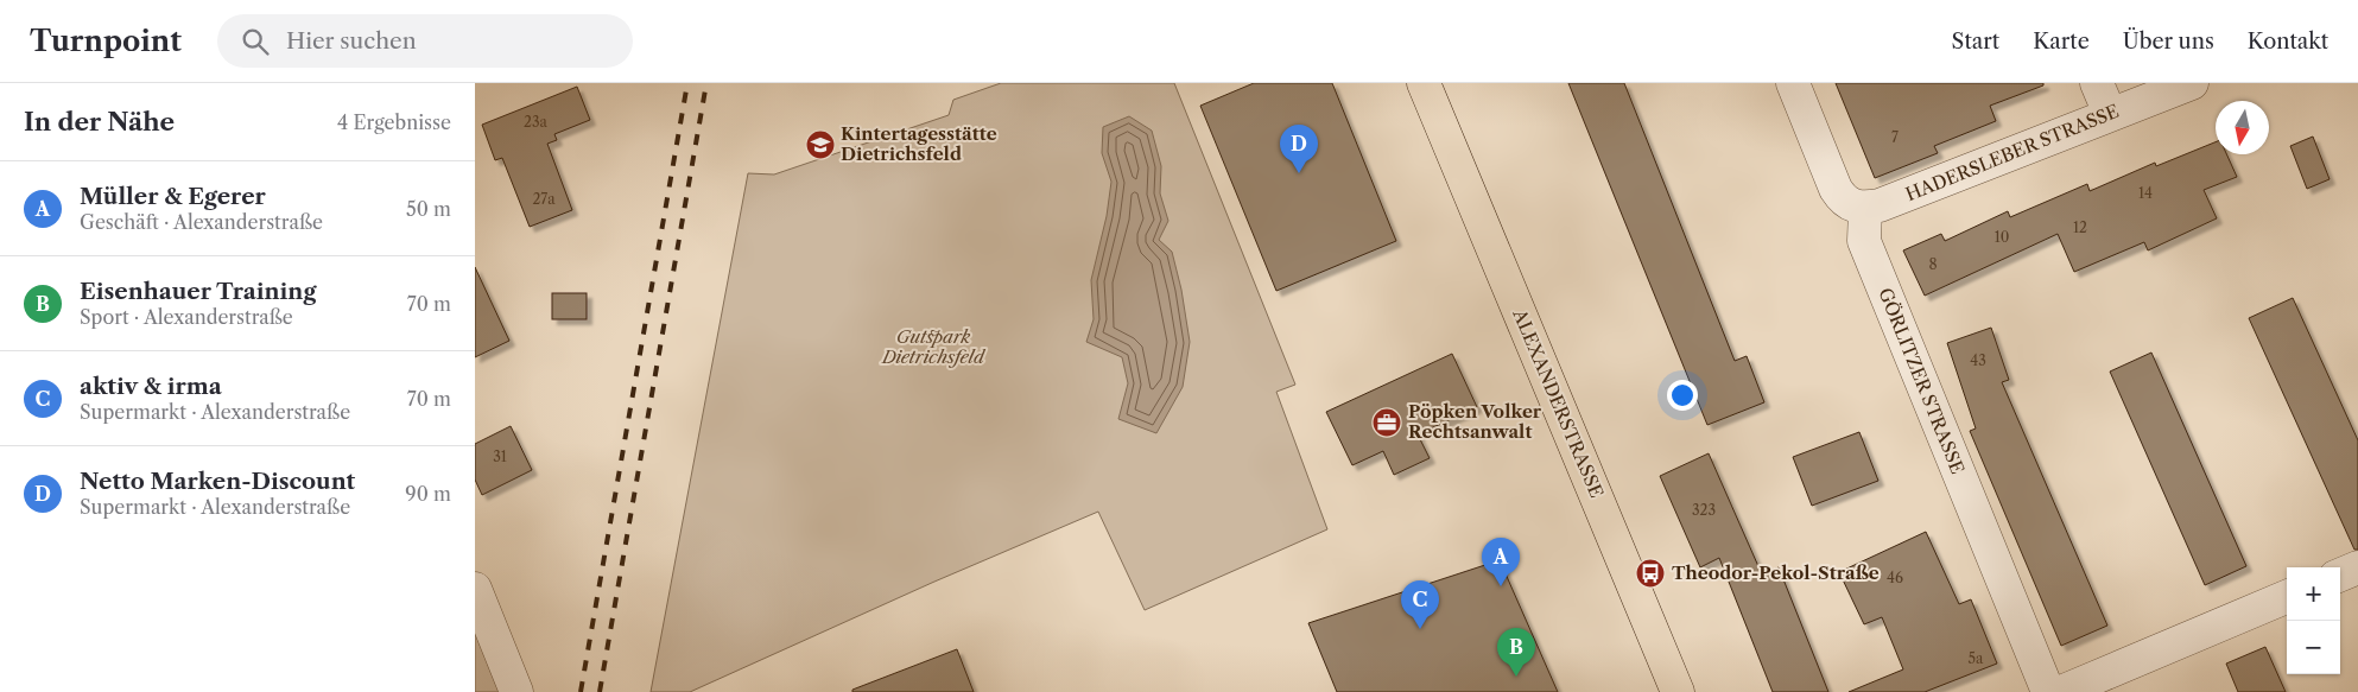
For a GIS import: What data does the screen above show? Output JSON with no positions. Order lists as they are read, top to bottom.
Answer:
{
  "streets": {
    "main road": ["ALEXANDERSTRASSE"],
    "street": ["HADERSLEBER STRASSE", "GÖRLITZER STRASSE"]
  },
  "crossings": [
    ["HADERSLEBER STRASSE", "GÖRLITZER STRASSE"]
  ],
  "parks": ["Gutspark Dietrichsfeld"],
  "places": {
    "school or university": ["Kintertagesstätte Dietrichsfeld"],
    "office": ["Pöpken Volker Rechtsanwalt"],
    "bus stop": ["Theodor-Pekol-Straße"]
  },
  "house_numbers": [
    "23a",
    "7",
    "14",
    "27a",
    "12",
    "10",
    "8",
    "43",
    "31",
    "323",
    "46",
    "5a"
  ],
  "north": "bottom",
  "page": {
    "header": "Turnpoint",
    "search": "Hier suchen",
    "nav": [
      "Start",
      "Karte",
      "Über uns",
      "Kontakt"
    ],
    "heading": ["In der Nähe", "4 Ergebnisse"],
    "pins": [
      "D",
      "A",
      "C",
      "B"
    ],
    "list": [
      {
        "mark": "A",
        "name": "Müller & Egerer",
        "note": "Geschäft · Alexanderstraße",
        "value": "50 m"
      },
      {
        "mark": "B",
        "name": "Eisenhauer Training",
        "note": "Sport · Alexanderstraße",
        "value": "70 m"
      },
      {
        "mark": "C",
        "name": "aktiv & irma",
        "note": "Supermarkt · Alexanderstraße",
        "value": "70 m"
      },
      {
        "mark": "D",
        "name": "Netto Marken-Discount",
        "note": "Supermarkt · Alexanderstraße",
        "value": "90 m"
      }
    ],
    "map_buttons": ["+", "−"]
  }
}
